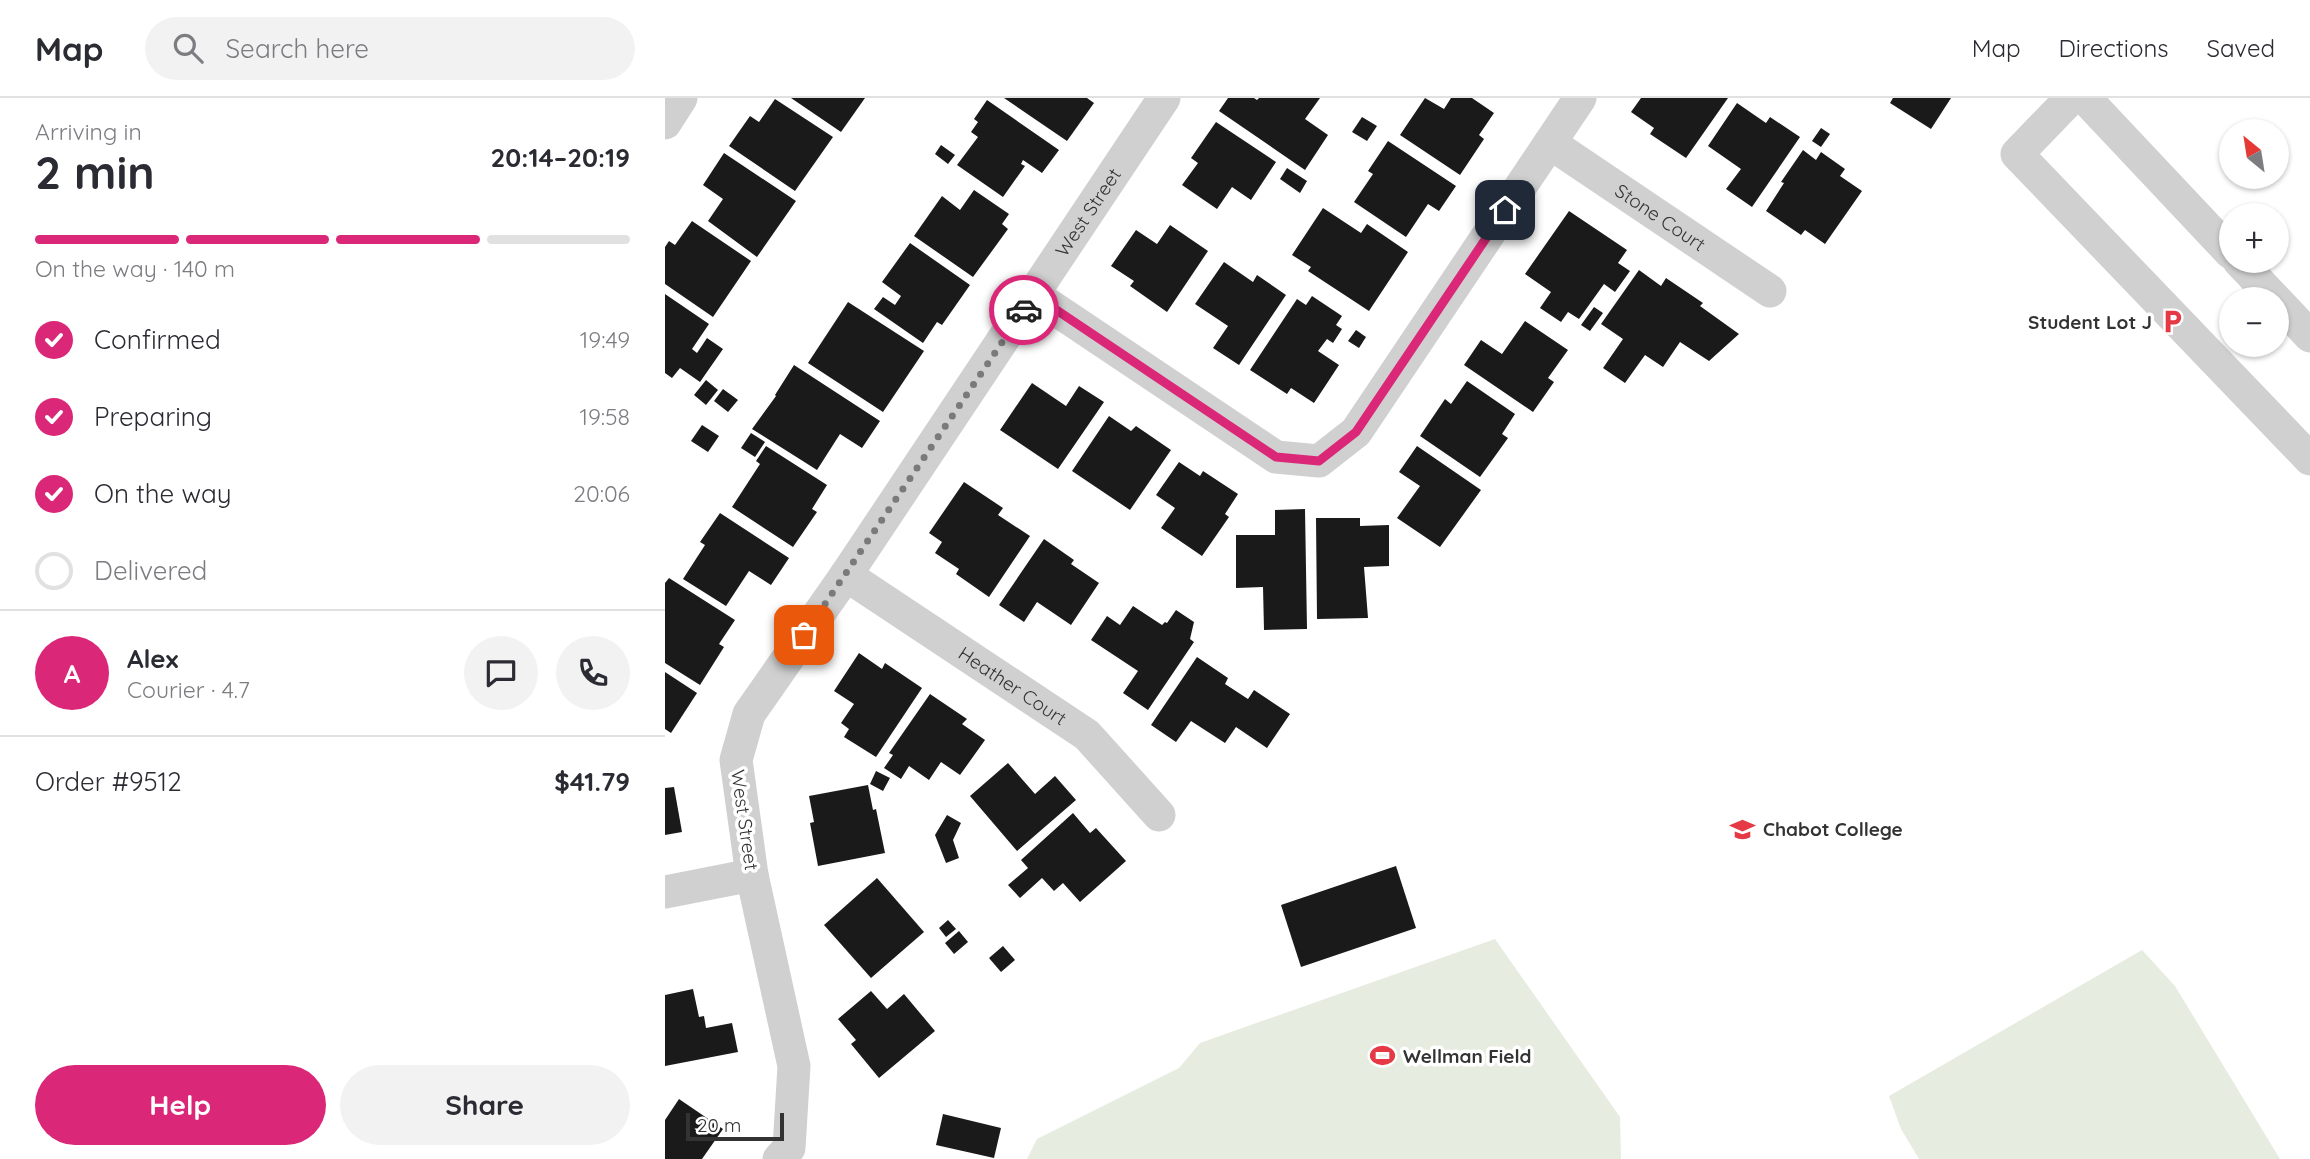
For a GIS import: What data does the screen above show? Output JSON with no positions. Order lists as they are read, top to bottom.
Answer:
{
  "streets": {
    "street": ["West Street", "Stone Court", "Heather Court"]
  },
  "crossings": [
    ["West Street", "Heather Court"]
  ],
  "places": {
    "parking": ["Student Lot J"],
    "school or university": ["Chabot College"],
    "sports": ["Wellman Field"]
  },
  "scale_bar": "20 m",
  "north": "top left",
  "page": {
    "header": "Map",
    "search": "Search here",
    "nav": ["Map", "Directions", "Saved"],
    "heading": ["2 min", "Arriving in", "20:14–20:19"],
    "panel": [
      "Alex",
      "Courier · 4.7",
      "Order #9512",
      "$41.79"
    ],
    "map_buttons": ["+", "−"],
    "bar": "On the way · 140 m",
    "list": [
      ["Confirmed", "19:49"],
      ["Preparing", "19:58"],
      ["On the way", "20:06"],
      "Delivered"
    ],
    "round": "A",
    "buttons": ["Help", "Share"],
    "scale": "20 m"
  }
}
